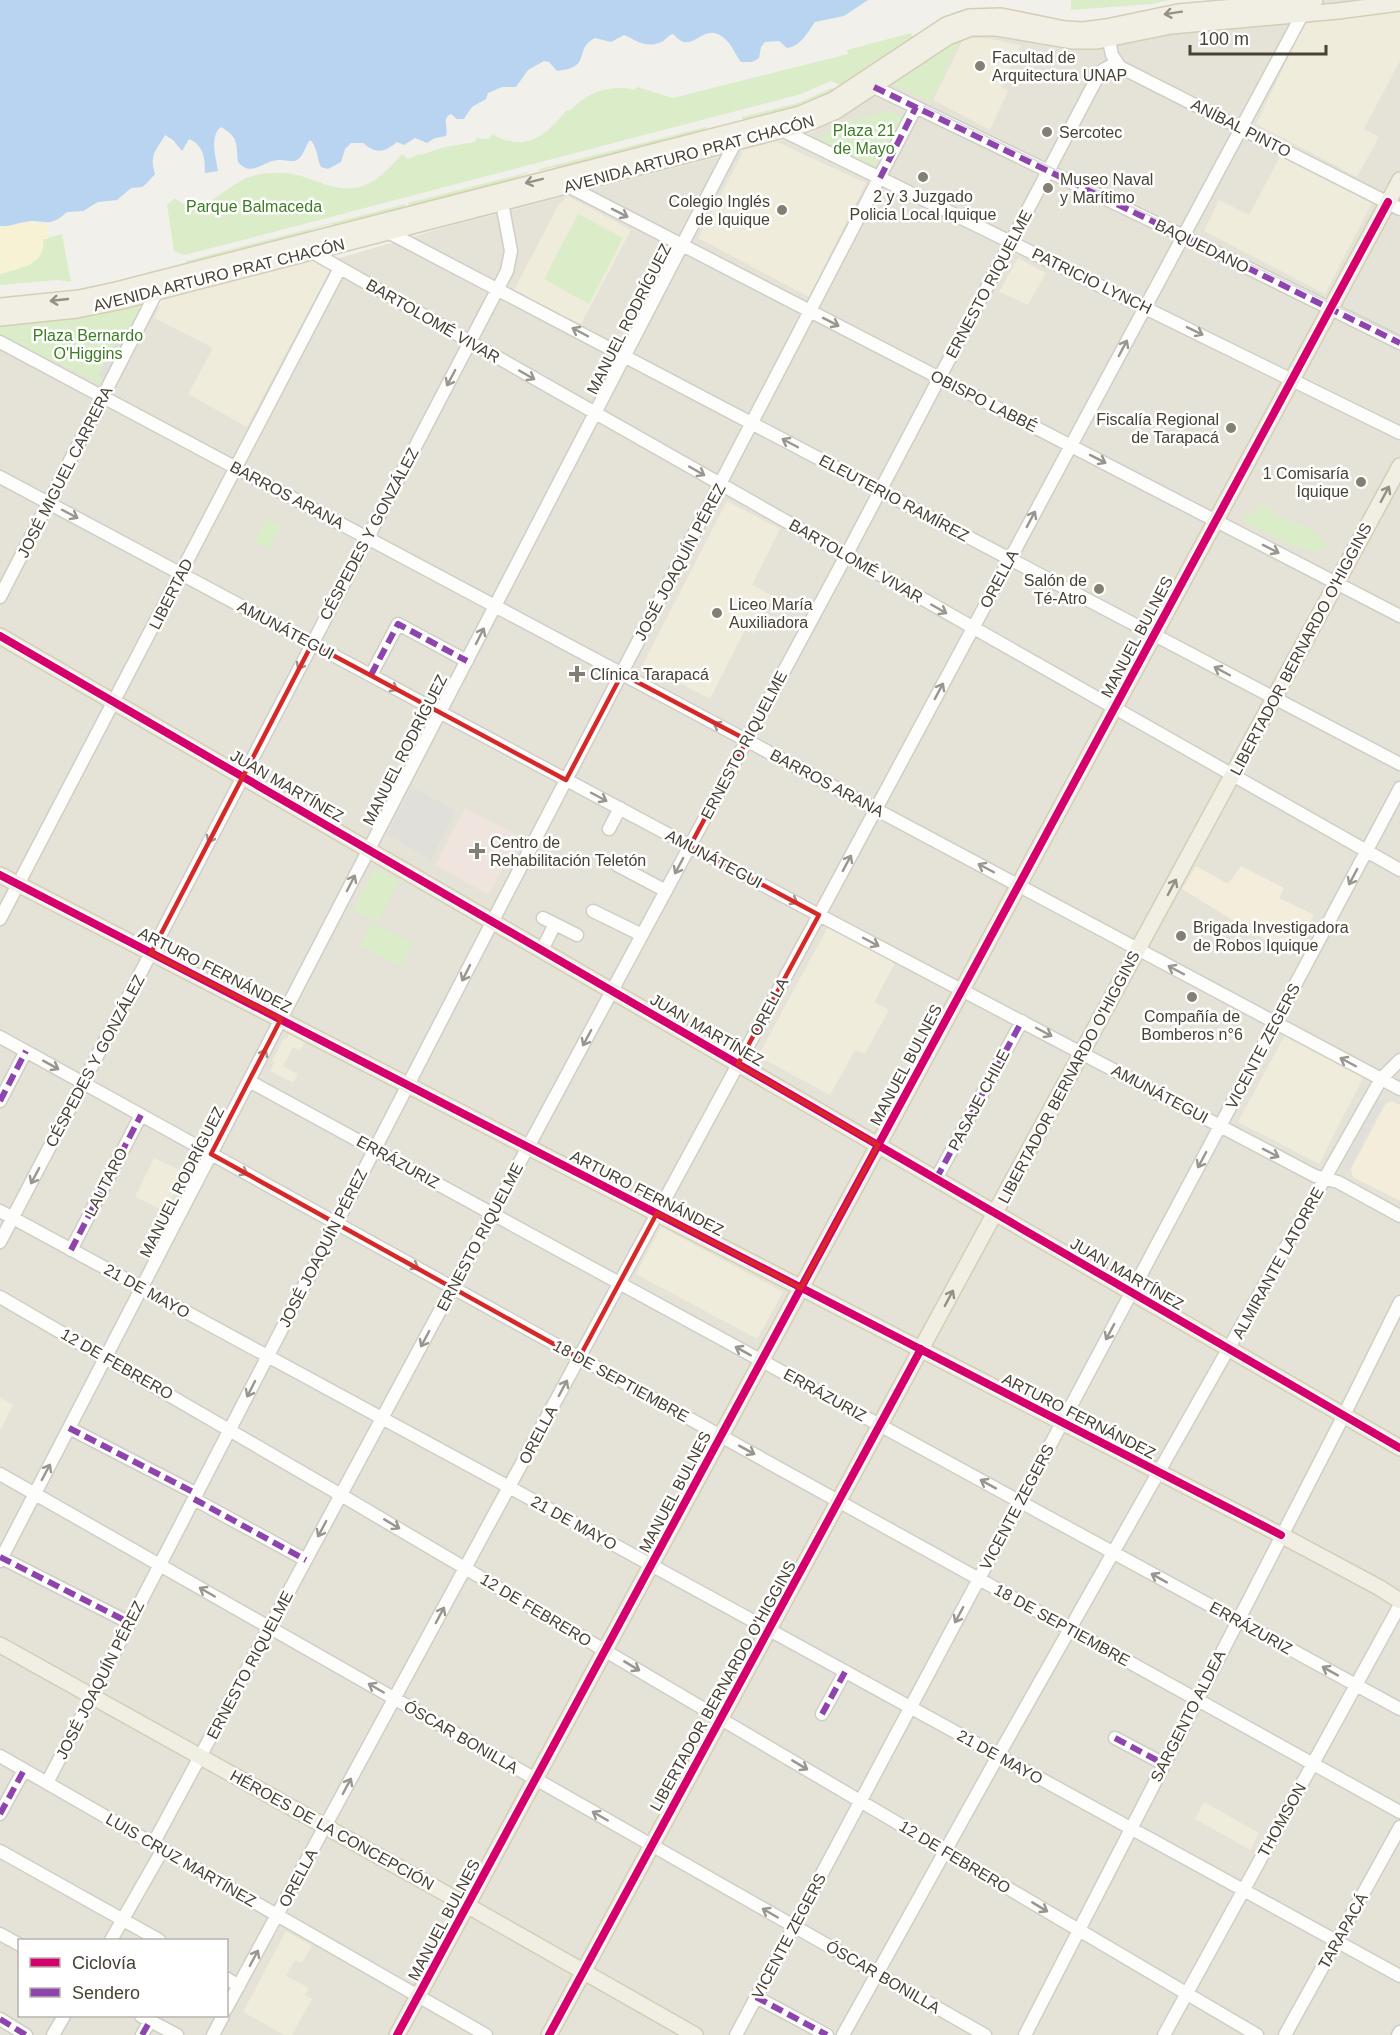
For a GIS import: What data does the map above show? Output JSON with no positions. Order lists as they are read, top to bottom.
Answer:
{
  "streets": {
    "main road": [
      "AVENIDA ARTURO PRAT CHACÓN",
      "MANUEL BULNES",
      "LIBERTADOR BERNARDO O'HIGGINS",
      "JUAN MARTÍNEZ",
      "ARTURO FERNÁNDEZ",
      "HÉROES DE LA CONCEPCIÓN"
    ],
    "street": [
      "ANÍBAL PINTO",
      "BAQUEDANO",
      "PATRICIO LYNCH",
      "ERNESTO RIQUELME",
      "MANUEL RODRÍGUEZ",
      "BARTOLOMÉ VIVAR",
      "OBISPO LABBÉ",
      "JOSÉ MIGUEL CARRERA",
      "BARROS ARANA",
      "ELEUTERIO RAMÍREZ",
      "CÉSPEDES Y GONZÁLEZ",
      "JOSÉ JOAQUÍN PÉREZ",
      "ORELLA",
      "LIBERTAD",
      "AMUNÁTEGUI",
      "VICENTE ZEGERS",
      "PASAJE CHILE",
      "ERRÁZURIZ",
      "LAUTARO",
      "ALMIRANTE LATORRE",
      "21 DE MAYO",
      "12 DE FEBRERO",
      "18 DE SEPTIEMBRE",
      "SARGENTO ALDEA",
      "ÓSCAR BONILLA",
      "THOMSON",
      "LUIS CRUZ MARTÍNEZ",
      "TARAPACÁ"
    ]
  },
  "crossings": [
    ["ANÍBAL PINTO", "ERNESTO RIQUELME"],
    ["ANÍBAL PINTO", "ORELLA"],
    ["ANÍBAL PINTO", "MANUEL BULNES"],
    ["AVENIDA ARTURO PRAT CHACÓN", "BAQUEDANO"],
    ["AVENIDA ARTURO PRAT CHACÓN", "PATRICIO LYNCH"],
    ["AVENIDA ARTURO PRAT CHACÓN", "MANUEL RODRÍGUEZ"],
    ["AVENIDA ARTURO PRAT CHACÓN", "BARTOLOMÉ VIVAR"],
    ["AVENIDA ARTURO PRAT CHACÓN", "OBISPO LABBÉ"],
    ["AVENIDA ARTURO PRAT CHACÓN", "JOSÉ MIGUEL CARRERA"],
    ["AVENIDA ARTURO PRAT CHACÓN", "ELEUTERIO RAMÍREZ"],
    ["AVENIDA ARTURO PRAT CHACÓN", "CÉSPEDES Y GONZÁLEZ"],
    ["AVENIDA ARTURO PRAT CHACÓN", "ORELLA"],
    ["BAQUEDANO", "ERNESTO RIQUELME"],
    ["BAQUEDANO", "JOSÉ JOAQUÍN PÉREZ"],
    ["BAQUEDANO", "ORELLA"],
    ["BAQUEDANO", "MANUEL BULNES"],
    ["PATRICIO LYNCH", "ERNESTO RIQUELME"],
    ["PATRICIO LYNCH", "JOSÉ JOAQUÍN PÉREZ"],
    ["PATRICIO LYNCH", "ORELLA"],
    ["PATRICIO LYNCH", "MANUEL BULNES"],
    ["ERNESTO RIQUELME", "BARTOLOMÉ VIVAR"],
    ["ERNESTO RIQUELME", "OBISPO LABBÉ"],
    ["ERNESTO RIQUELME", "BARROS ARANA"],
    ["ERNESTO RIQUELME", "ELEUTERIO RAMÍREZ"],
    ["ERNESTO RIQUELME", "AMUNÁTEGUI"],
    ["ERNESTO RIQUELME", "JUAN MARTÍNEZ"],
    ["ERNESTO RIQUELME", "ARTURO FERNÁNDEZ"],
    ["ERNESTO RIQUELME", "ERRÁZURIZ"],
    ["ERNESTO RIQUELME", "21 DE MAYO"],
    ["ERNESTO RIQUELME", "12 DE FEBRERO"],
    ["ERNESTO RIQUELME", "18 DE SEPTIEMBRE"],
    ["ERNESTO RIQUELME", "ÓSCAR BONILLA"],
    ["ERNESTO RIQUELME", "HÉROES DE LA CONCEPCIÓN"],
    ["ERNESTO RIQUELME", "LUIS CRUZ MARTÍNEZ"],
    ["MANUEL RODRÍGUEZ", "BARTOLOMÉ VIVAR"],
    ["MANUEL RODRÍGUEZ", "OBISPO LABBÉ"],
    ["MANUEL RODRÍGUEZ", "BARROS ARANA"],
    ["MANUEL RODRÍGUEZ", "ELEUTERIO RAMÍREZ"],
    ["MANUEL RODRÍGUEZ", "AMUNÁTEGUI"],
    ["MANUEL RODRÍGUEZ", "JUAN MARTÍNEZ"],
    ["MANUEL RODRÍGUEZ", "ARTURO FERNÁNDEZ"],
    ["MANUEL RODRÍGUEZ", "ERRÁZURIZ"],
    ["MANUEL RODRÍGUEZ", "21 DE MAYO"],
    ["MANUEL RODRÍGUEZ", "12 DE FEBRERO"],
    ["MANUEL RODRÍGUEZ", "18 DE SEPTIEMBRE"],
    ["MANUEL RODRÍGUEZ", "ÓSCAR BONILLA"],
    ["BARTOLOMÉ VIVAR", "CÉSPEDES Y GONZÁLEZ"],
    ["BARTOLOMÉ VIVAR", "JOSÉ JOAQUÍN PÉREZ"],
    ["BARTOLOMÉ VIVAR", "ORELLA"],
    ["BARTOLOMÉ VIVAR", "LIBERTAD"],
    ["BARTOLOMÉ VIVAR", "MANUEL BULNES"],
    ["BARTOLOMÉ VIVAR", "LIBERTADOR BERNARDO O'HIGGINS"],
    ["BARTOLOMÉ VIVAR", "VICENTE ZEGERS"],
    ["OBISPO LABBÉ", "JOSÉ JOAQUÍN PÉREZ"],
    ["OBISPO LABBÉ", "ORELLA"],
    ["OBISPO LABBÉ", "MANUEL BULNES"],
    ["OBISPO LABBÉ", "LIBERTADOR BERNARDO O'HIGGINS"],
    ["JOSÉ MIGUEL CARRERA", "BARROS ARANA"],
    ["JOSÉ MIGUEL CARRERA", "AMUNÁTEGUI"],
    ["BARROS ARANA", "CÉSPEDES Y GONZÁLEZ"],
    ["BARROS ARANA", "JOSÉ JOAQUÍN PÉREZ"],
    ["BARROS ARANA", "ORELLA"],
    ["BARROS ARANA", "LIBERTAD"],
    ["BARROS ARANA", "MANUEL BULNES"],
    ["BARROS ARANA", "LIBERTADOR BERNARDO O'HIGGINS"],
    ["BARROS ARANA", "VICENTE ZEGERS"],
    ["BARROS ARANA", "ALMIRANTE LATORRE"],
    ["ELEUTERIO RAMÍREZ", "CÉSPEDES Y GONZÁLEZ"],
    ["ELEUTERIO RAMÍREZ", "JOSÉ JOAQUÍN PÉREZ"],
    ["ELEUTERIO RAMÍREZ", "ORELLA"],
    ["ELEUTERIO RAMÍREZ", "MANUEL BULNES"],
    ["ELEUTERIO RAMÍREZ", "LIBERTADOR BERNARDO O'HIGGINS"],
    ["CÉSPEDES Y GONZÁLEZ", "AMUNÁTEGUI"],
    ["CÉSPEDES Y GONZÁLEZ", "JUAN MARTÍNEZ"],
    ["CÉSPEDES Y GONZÁLEZ", "ARTURO FERNÁNDEZ"],
    ["CÉSPEDES Y GONZÁLEZ", "21 DE MAYO"],
    ["CÉSPEDES Y GONZÁLEZ", "18 DE SEPTIEMBRE"],
    ["JOSÉ JOAQUÍN PÉREZ", "AMUNÁTEGUI"],
    ["JOSÉ JOAQUÍN PÉREZ", "JUAN MARTÍNEZ"],
    ["JOSÉ JOAQUÍN PÉREZ", "ARTURO FERNÁNDEZ"],
    ["JOSÉ JOAQUÍN PÉREZ", "ERRÁZURIZ"],
    ["JOSÉ JOAQUÍN PÉREZ", "21 DE MAYO"],
    ["JOSÉ JOAQUÍN PÉREZ", "12 DE FEBRERO"],
    ["JOSÉ JOAQUÍN PÉREZ", "18 DE SEPTIEMBRE"],
    ["JOSÉ JOAQUÍN PÉREZ", "ÓSCAR BONILLA"],
    ["JOSÉ JOAQUÍN PÉREZ", "HÉROES DE LA CONCEPCIÓN"],
    ["JOSÉ JOAQUÍN PÉREZ", "LUIS CRUZ MARTÍNEZ"],
    ["ORELLA", "AMUNÁTEGUI"],
    ["ORELLA", "JUAN MARTÍNEZ"],
    ["ORELLA", "ARTURO FERNÁNDEZ"],
    ["ORELLA", "ERRÁZURIZ"],
    ["ORELLA", "21 DE MAYO"],
    ["ORELLA", "12 DE FEBRERO"],
    ["ORELLA", "18 DE SEPTIEMBRE"],
    ["ORELLA", "ÓSCAR BONILLA"],
    ["ORELLA", "HÉROES DE LA CONCEPCIÓN"],
    ["ORELLA", "LUIS CRUZ MARTÍNEZ"],
    ["LIBERTAD", "AMUNÁTEGUI"],
    ["LIBERTAD", "JUAN MARTÍNEZ"],
    ["LIBERTAD", "ARTURO FERNÁNDEZ"],
    ["AMUNÁTEGUI", "MANUEL BULNES"],
    ["AMUNÁTEGUI", "LIBERTADOR BERNARDO O'HIGGINS"],
    ["AMUNÁTEGUI", "VICENTE ZEGERS"],
    ["AMUNÁTEGUI", "PASAJE CHILE"],
    ["AMUNÁTEGUI", "ALMIRANTE LATORRE"],
    ["MANUEL BULNES", "JUAN MARTÍNEZ"],
    ["MANUEL BULNES", "ARTURO FERNÁNDEZ"],
    ["MANUEL BULNES", "ERRÁZURIZ"],
    ["MANUEL BULNES", "21 DE MAYO"],
    ["MANUEL BULNES", "12 DE FEBRERO"],
    ["MANUEL BULNES", "18 DE SEPTIEMBRE"],
    ["MANUEL BULNES", "ÓSCAR BONILLA"],
    ["MANUEL BULNES", "HÉROES DE LA CONCEPCIÓN"],
    ["MANUEL BULNES", "LUIS CRUZ MARTÍNEZ"],
    ["LIBERTADOR BERNARDO O'HIGGINS", "JUAN MARTÍNEZ"],
    ["LIBERTADOR BERNARDO O'HIGGINS", "ARTURO FERNÁNDEZ"],
    ["LIBERTADOR BERNARDO O'HIGGINS", "ERRÁZURIZ"],
    ["LIBERTADOR BERNARDO O'HIGGINS", "21 DE MAYO"],
    ["LIBERTADOR BERNARDO O'HIGGINS", "12 DE FEBRERO"],
    ["LIBERTADOR BERNARDO O'HIGGINS", "18 DE SEPTIEMBRE"],
    ["LIBERTADOR BERNARDO O'HIGGINS", "ÓSCAR BONILLA"],
    ["LIBERTADOR BERNARDO O'HIGGINS", "HÉROES DE LA CONCEPCIÓN"],
    ["JUAN MARTÍNEZ", "VICENTE ZEGERS"],
    ["JUAN MARTÍNEZ", "PASAJE CHILE"],
    ["JUAN MARTÍNEZ", "ALMIRANTE LATORRE"],
    ["JUAN MARTÍNEZ", "SARGENTO ALDEA"],
    ["ARTURO FERNÁNDEZ", "VICENTE ZEGERS"],
    ["ARTURO FERNÁNDEZ", "ALMIRANTE LATORRE"],
    ["ARTURO FERNÁNDEZ", "SARGENTO ALDEA"],
    ["ARTURO FERNÁNDEZ", "THOMSON"],
    ["VICENTE ZEGERS", "ERRÁZURIZ"],
    ["VICENTE ZEGERS", "21 DE MAYO"],
    ["VICENTE ZEGERS", "12 DE FEBRERO"],
    ["VICENTE ZEGERS", "18 DE SEPTIEMBRE"],
    ["VICENTE ZEGERS", "ÓSCAR BONILLA"],
    ["ERRÁZURIZ", "ALMIRANTE LATORRE"],
    ["ERRÁZURIZ", "SARGENTO ALDEA"],
    ["ERRÁZURIZ", "THOMSON"],
    ["LAUTARO", "21 DE MAYO"],
    ["LAUTARO", "18 DE SEPTIEMBRE"],
    ["ALMIRANTE LATORRE", "21 DE MAYO"],
    ["ALMIRANTE LATORRE", "12 DE FEBRERO"],
    ["ALMIRANTE LATORRE", "18 DE SEPTIEMBRE"],
    ["ALMIRANTE LATORRE", "ÓSCAR BONILLA"],
    ["21 DE MAYO", "SARGENTO ALDEA"],
    ["21 DE MAYO", "THOMSON"],
    ["21 DE MAYO", "TARAPACÁ"],
    ["12 DE FEBRERO", "SARGENTO ALDEA"],
    ["12 DE FEBRERO", "THOMSON"],
    ["18 DE SEPTIEMBRE", "SARGENTO ALDEA"],
    ["18 DE SEPTIEMBRE", "THOMSON"]
  ],
  "one_way": [
    "OBISPO LABBÉ",
    "BARROS ARANA",
    "ELEUTERIO RAMÍREZ",
    "CÉSPEDES Y GONZÁLEZ",
    "ORELLA",
    "AMUNÁTEGUI",
    "VICENTE ZEGERS",
    "ERRÁZURIZ",
    "12 DE FEBRERO",
    "ÓSCAR BONILLA"
  ],
  "parks": ["Plaza 21 de Mayo", "Parque Balmaceda", "Plaza Bernardo O'Higgins"],
  "places": {
    "other": [
      "Facultad de Arquitectura UNAP",
      "Sercotec",
      "2 y 3 Juzgado Policia Local Iquique",
      "Museo Naval y Marítimo",
      "Colegio Inglés de Iquique",
      "Fiscalía Regional de Tarapacá",
      "1 Comisaría Iquique",
      "Salón de Té-Atro",
      "Liceo María Auxiliadora",
      "Brigada Investigadora de Robos Iquique",
      "Compañía de Bomberos n°6"
    ],
    "health": ["Clínica Tarapacá", "Centro de Rehabilitación Teletón"]
  },
  "legend": ["Ciclovía", "Sendero"],
  "scale_bar": "100 m"
}
